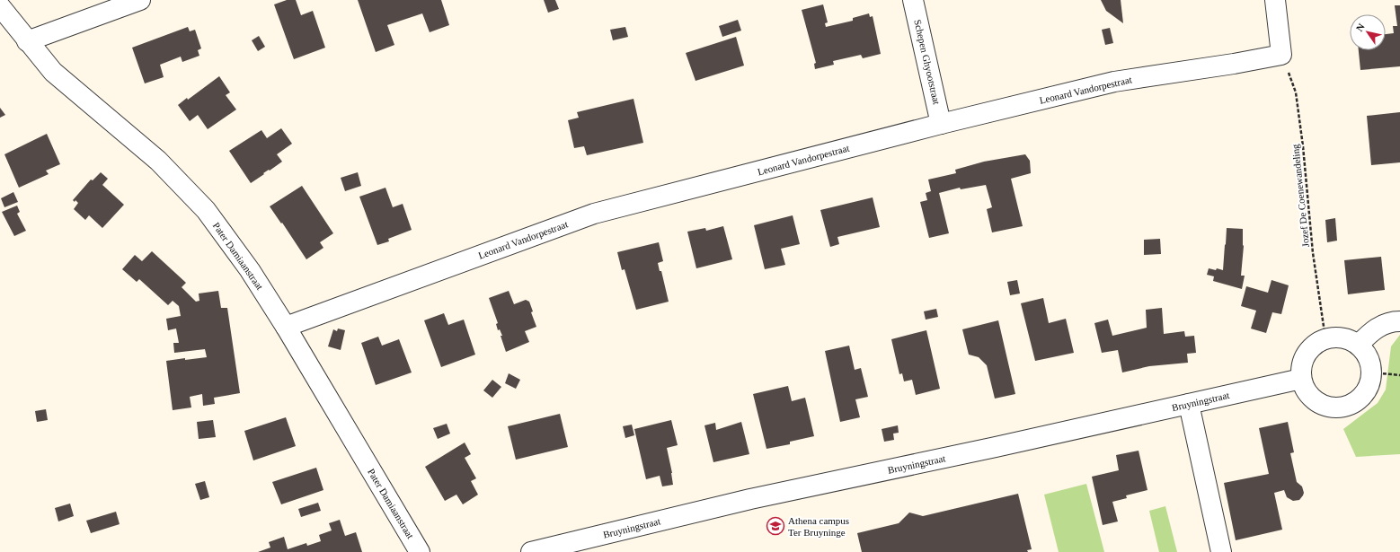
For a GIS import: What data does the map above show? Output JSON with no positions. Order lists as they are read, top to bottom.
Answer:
{
  "streets": {
    "street": [
      "Schepen Ghyootstraat",
      "Leonard Vandorpestraat",
      "Pater Damiaanstraat",
      "Bruyningstraat"
    ],
    "path": ["Jozef De Coenewandeling"]
  },
  "crossings": [
    ["Schepen Ghyootstraat", "Leonard Vandorpestraat"],
    ["Leonard Vandorpestraat", "Jozef De Coenewandeling"],
    ["Leonard Vandorpestraat", "Pater Damiaanstraat"],
    ["Jozef De Coenewandeling", "Bruyningstraat"]
  ],
  "places": {
    "school or university": ["Athena campus Ter Bruyninge"]
  },
  "north": "top left"
}
